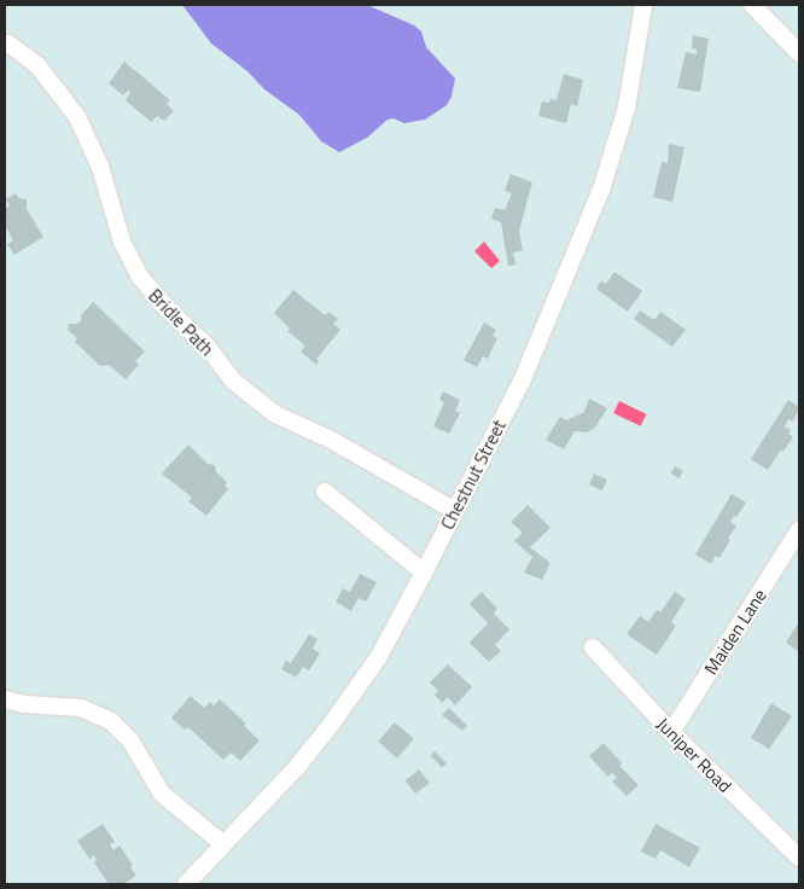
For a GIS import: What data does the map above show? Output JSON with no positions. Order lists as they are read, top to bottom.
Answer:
{
  "streets": {
    "street": [
      "Bridle Path",
      "Chestnut Street",
      "Maiden Lane",
      "Juniper Road"
    ]
  },
  "crossings": [
    ["Bridle Path", "Chestnut Street"],
    ["Maiden Lane", "Juniper Road"]
  ]
}
